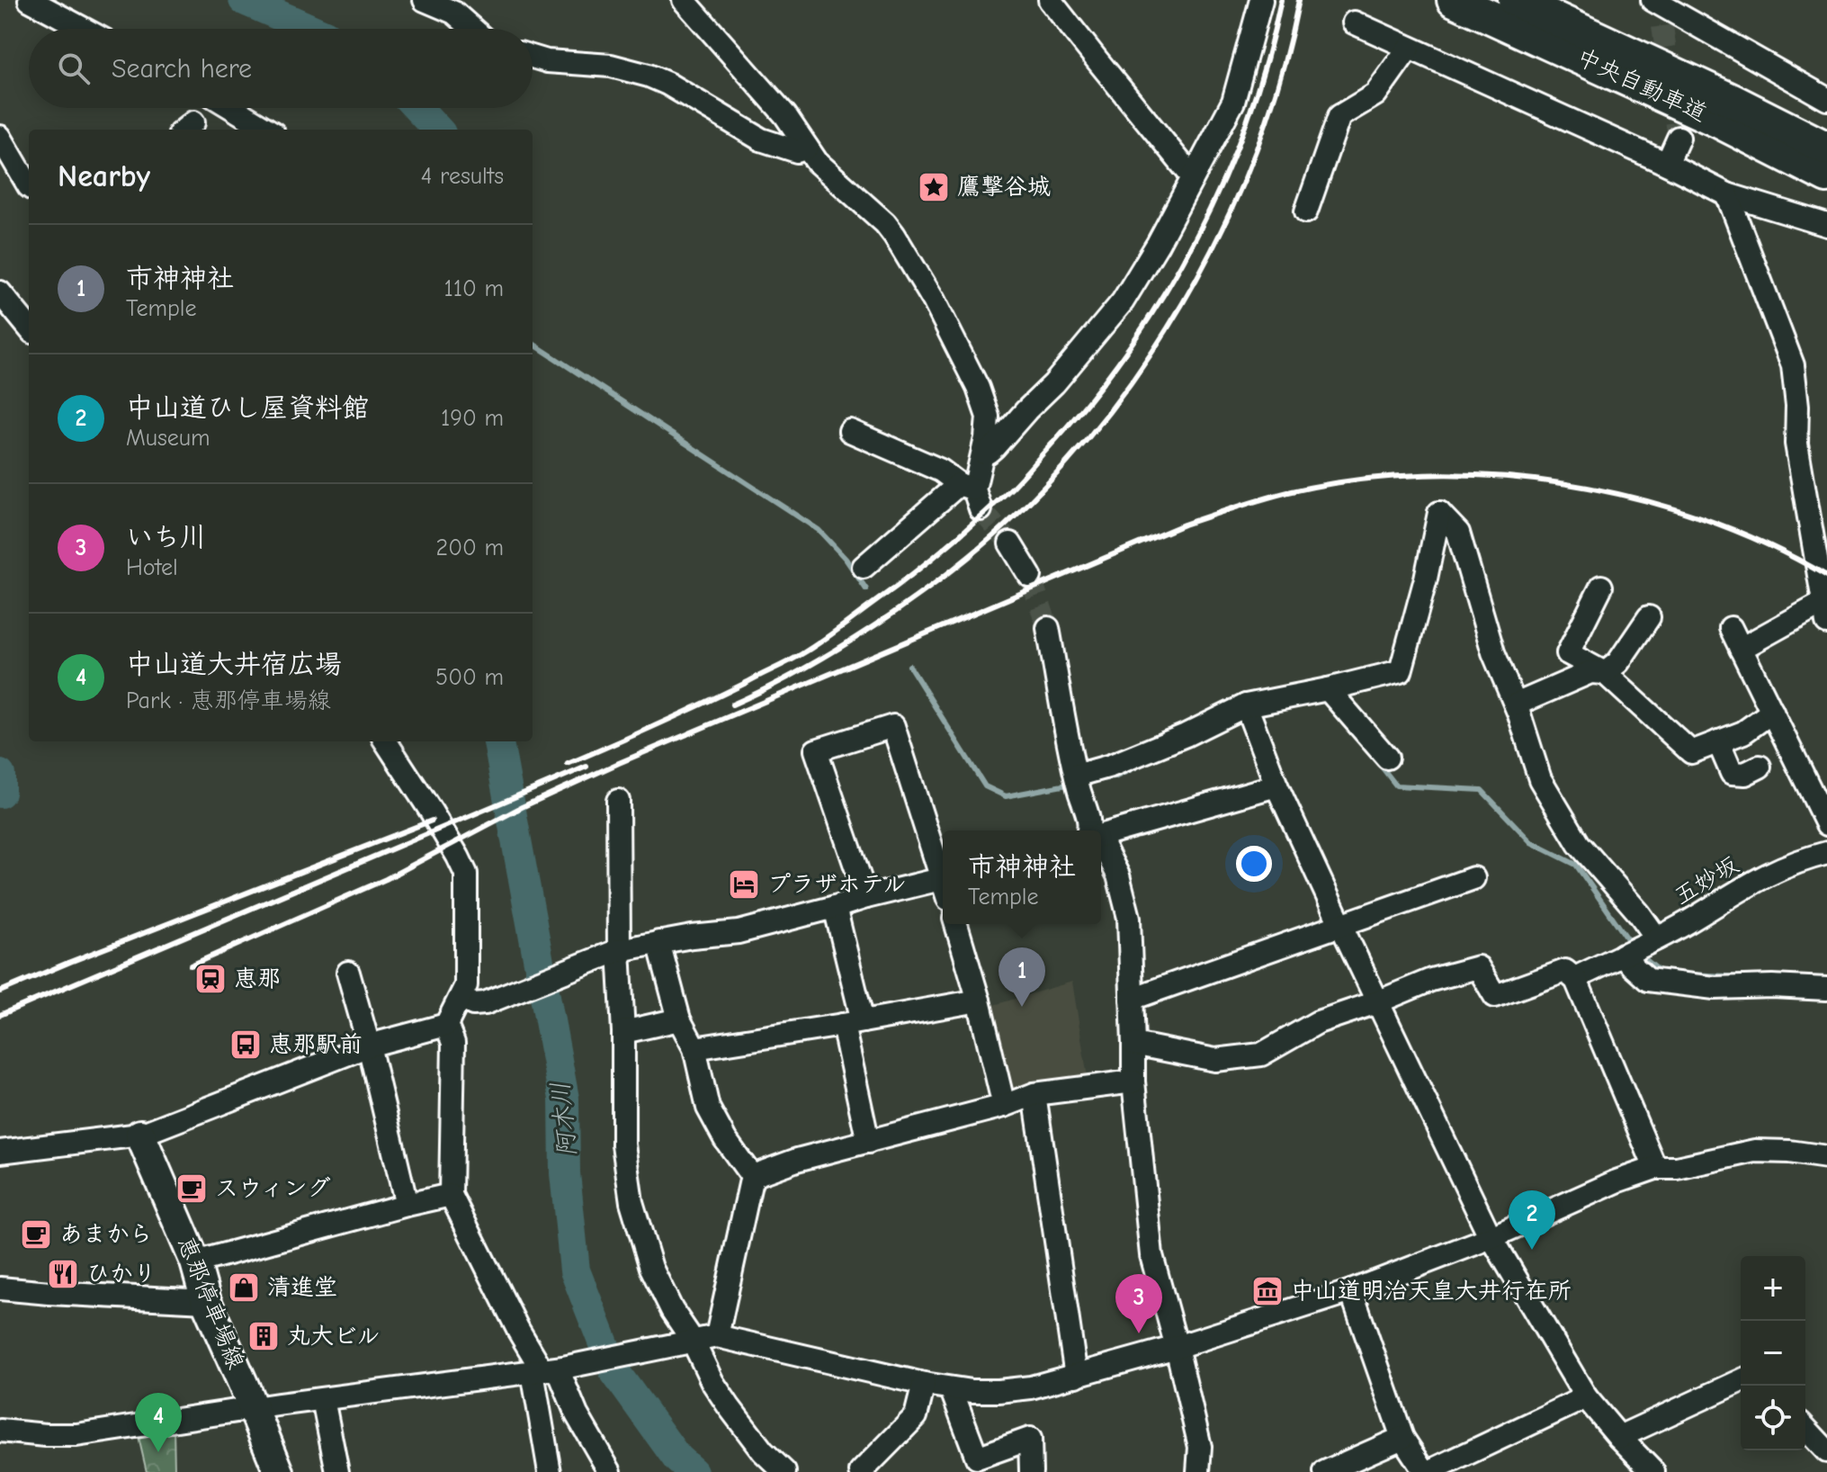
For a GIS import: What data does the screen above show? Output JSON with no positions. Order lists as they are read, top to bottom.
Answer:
{
  "streets": {
    "highway": ["中央自動車道"],
    "main road": ["恵那停車場線"],
    "street": ["五妙坂"]
  },
  "water": ["阿木川"],
  "places": {
    "place": ["鷹撃谷城"],
    "hotel": ["プラザホテル"],
    "station": ["恵那"],
    "bus stop": ["恵那駅前"],
    "cafe": ["スウィング", "あまから"],
    "restaurant": ["ひかり"],
    "shop": ["清進堂"],
    "museum": ["中山道明治天皇大井行在所"],
    "building": ["丸大ビル"]
  },
  "page": {
    "search": "Search here",
    "heading": ["Nearby", "4 results"],
    "list": [
      {
        "mark": "1",
        "name": "市神神社",
        "note": "Temple",
        "value": "110 m"
      },
      {
        "mark": "2",
        "name": "中山道ひし屋資料館",
        "note": "Museum",
        "value": "190 m"
      },
      {
        "mark": "3",
        "name": "いち川",
        "note": "Hotel",
        "value": "200 m"
      },
      {
        "mark": "4",
        "name": "中山道大井宿広場",
        "note": "Park · 恵那停車場線",
        "value": "500 m"
      }
    ],
    "popup": ["市神神社", "Temple"],
    "pins": [
      "1",
      "2",
      "3",
      "4"
    ],
    "map_buttons": ["+", "−"]
  }
}
